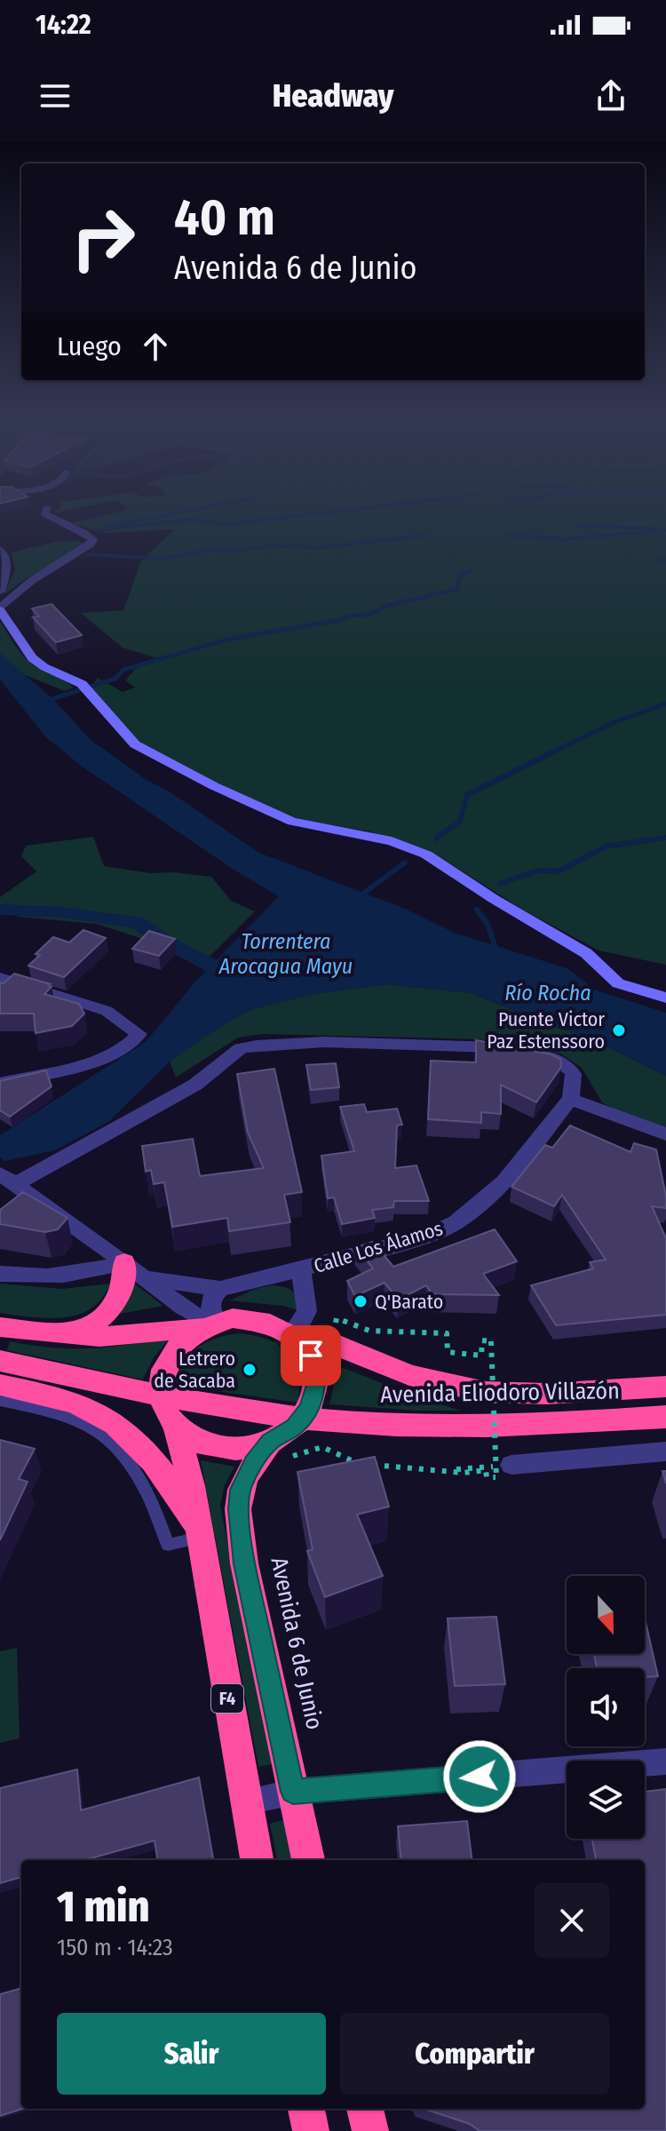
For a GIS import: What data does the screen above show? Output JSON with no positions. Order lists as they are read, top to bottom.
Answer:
{
  "streets": {
    "highway": ["Avenida Eliodoro Villazón", "Avenida 6 de Junio", "F4"],
    "street": ["Calle Los Álamos"]
  },
  "crossings": [
    ["Calle Los Álamos", "Avenida Eliodoro Villazón"],
    ["Calle Los Álamos", "F4"],
    ["Avenida Eliodoro Villazón", "F4"],
    ["Avenida 6 de Junio", "F4"]
  ],
  "water": ["Torrentera Arocagua Mayu", "Río Rocha"],
  "places": ["Puente Victor Paz Estenssoro", "Q'Barato", "Letrero de Sacaba"],
  "north": "bottom",
  "page": {
    "status": "14:22",
    "header": "Headway",
    "turn": ["40 m", "Avenida 6 de Junio"],
    "then": "Luego",
    "heading": ["1 min", "150 m · 14:23"],
    "buttons": ["Salir", "Compartir"]
  }
}
